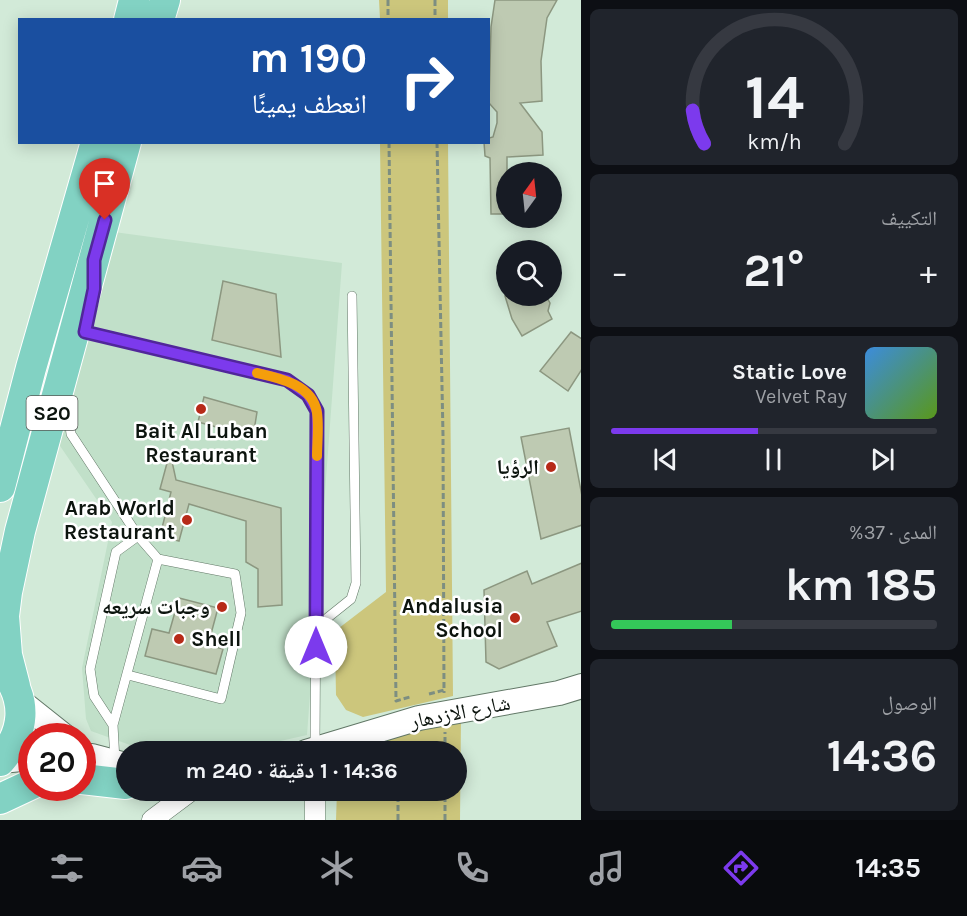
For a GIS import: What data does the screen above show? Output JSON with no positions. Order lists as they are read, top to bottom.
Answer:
{
  "streets": {
    "main road": ["S20"],
    "street": ["شارع الازدهار"]
  },
  "places": [
    "Bait Al Luban Restaurant",
    "الرؤيا",
    "Arab World Restaurant",
    "وجبات سريعه",
    "Andalusia School",
    "Shell"
  ],
  "north": "top",
  "page": {
    "turn": ["190 m", "انعطف يمينًا"],
    "tile": [
      "التكييف",
      ["المدى · 37%", "185 km"],
      ["الوصول", "14:36"]
    ],
    "heat": ["−", "21°", "+"],
    "song": ["Static Love", "Velvet Ray"],
    "limit": "20",
    "trip": "14:36 · 1 دقيقة · 240 m",
    "tabs": "14:35",
    "gauge": ["14", "km/h"]
  }
}
